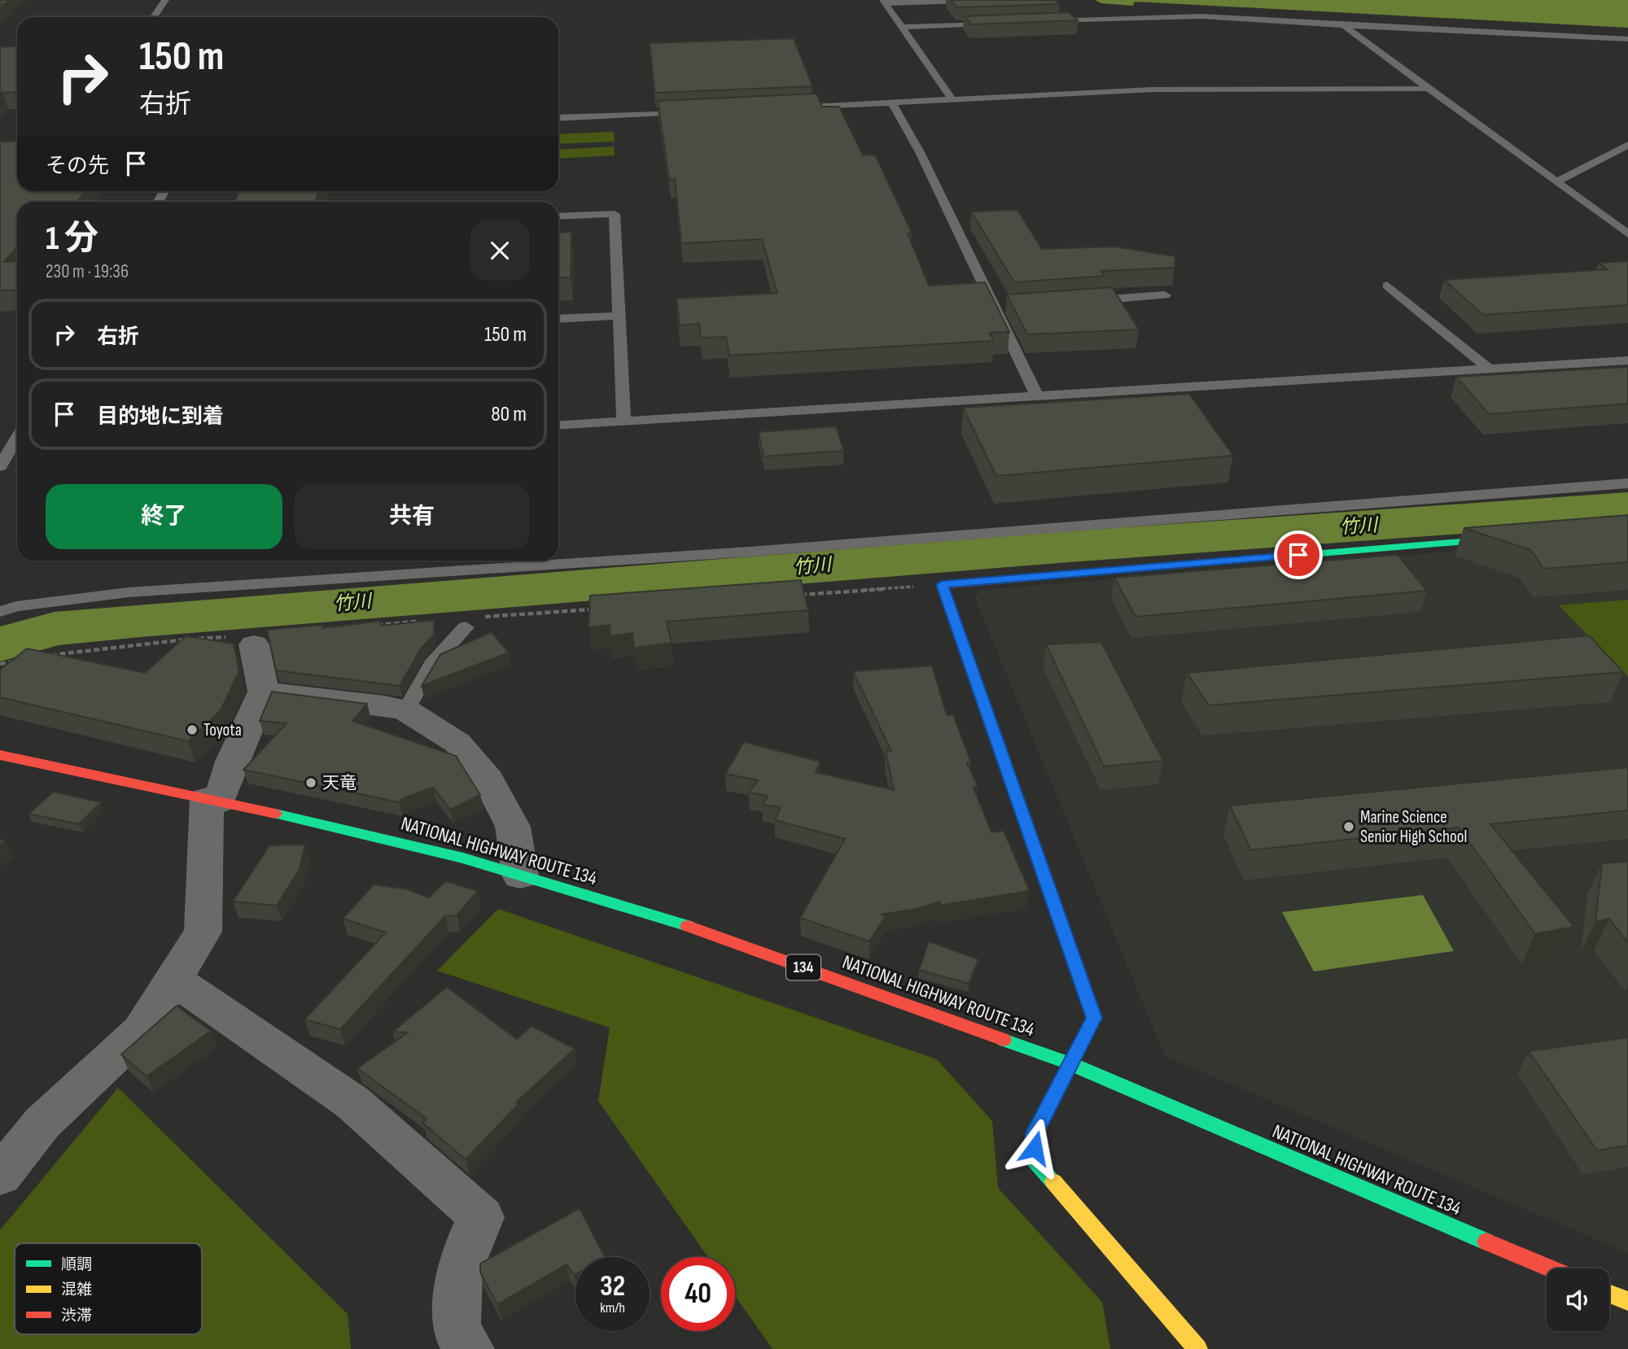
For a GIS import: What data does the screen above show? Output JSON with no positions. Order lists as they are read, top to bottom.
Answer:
{
  "streets": {
    "main road": ["NATIONAL HIGHWAY ROUTE 134", "134"]
  },
  "water": ["竹川"],
  "places": ["Toyota", "天竜", "Marine Science Senior High School"],
  "legend": ["順調", "混雑", "渋滞"],
  "page": {
    "turn": ["150 m", "右折"],
    "then": "その先",
    "heading": ["1 分", "230 m · 19:36"],
    "list": [
      {
        "name": "右折",
        "value": "150 m"
      },
      {
        "name": "目的地に到着",
        "value": "80 m"
      }
    ],
    "buttons": ["終了", "共有"],
    "speed": "32 km/h",
    "limit": "40"
  }
}
